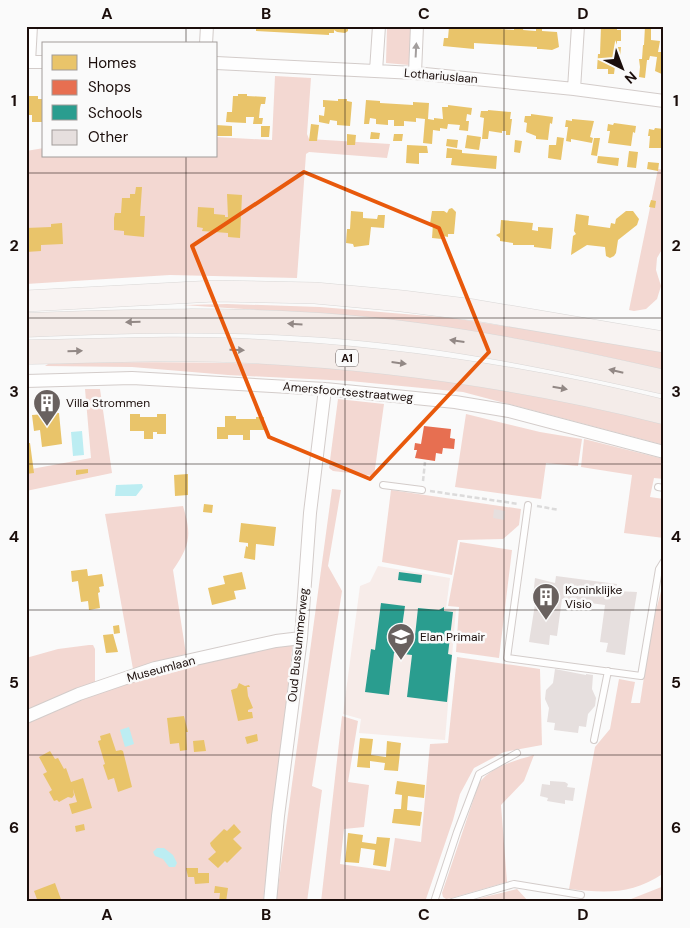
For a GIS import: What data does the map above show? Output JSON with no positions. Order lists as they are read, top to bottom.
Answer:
{
  "streets": {
    "highway": ["A1"],
    "street": [
      "Lothariuslaan",
      "Amersfoortsestraatweg",
      "Oud Bussummerweg",
      "Museumlaan"
    ]
  },
  "crossings": [
    ["Amersfoortsestraatweg", "Oud Bussummerweg"],
    ["Oud Bussummerweg", "Museumlaan"]
  ],
  "places": {
    "building": ["Villa Strommen", "Koninklijke Visio"],
    "school or university": ["Elan Primair"]
  },
  "legend": [
    "Homes",
    "Shops",
    "Schools",
    "Other"
  ],
  "north": "bottom right",
  "grid": {
    "columns": [
      "A",
      "B",
      "C",
      "D"
    ],
    "rows": [
      "1",
      "2",
      "3",
      "4",
      "5",
      "6"
    ]
  }
}
